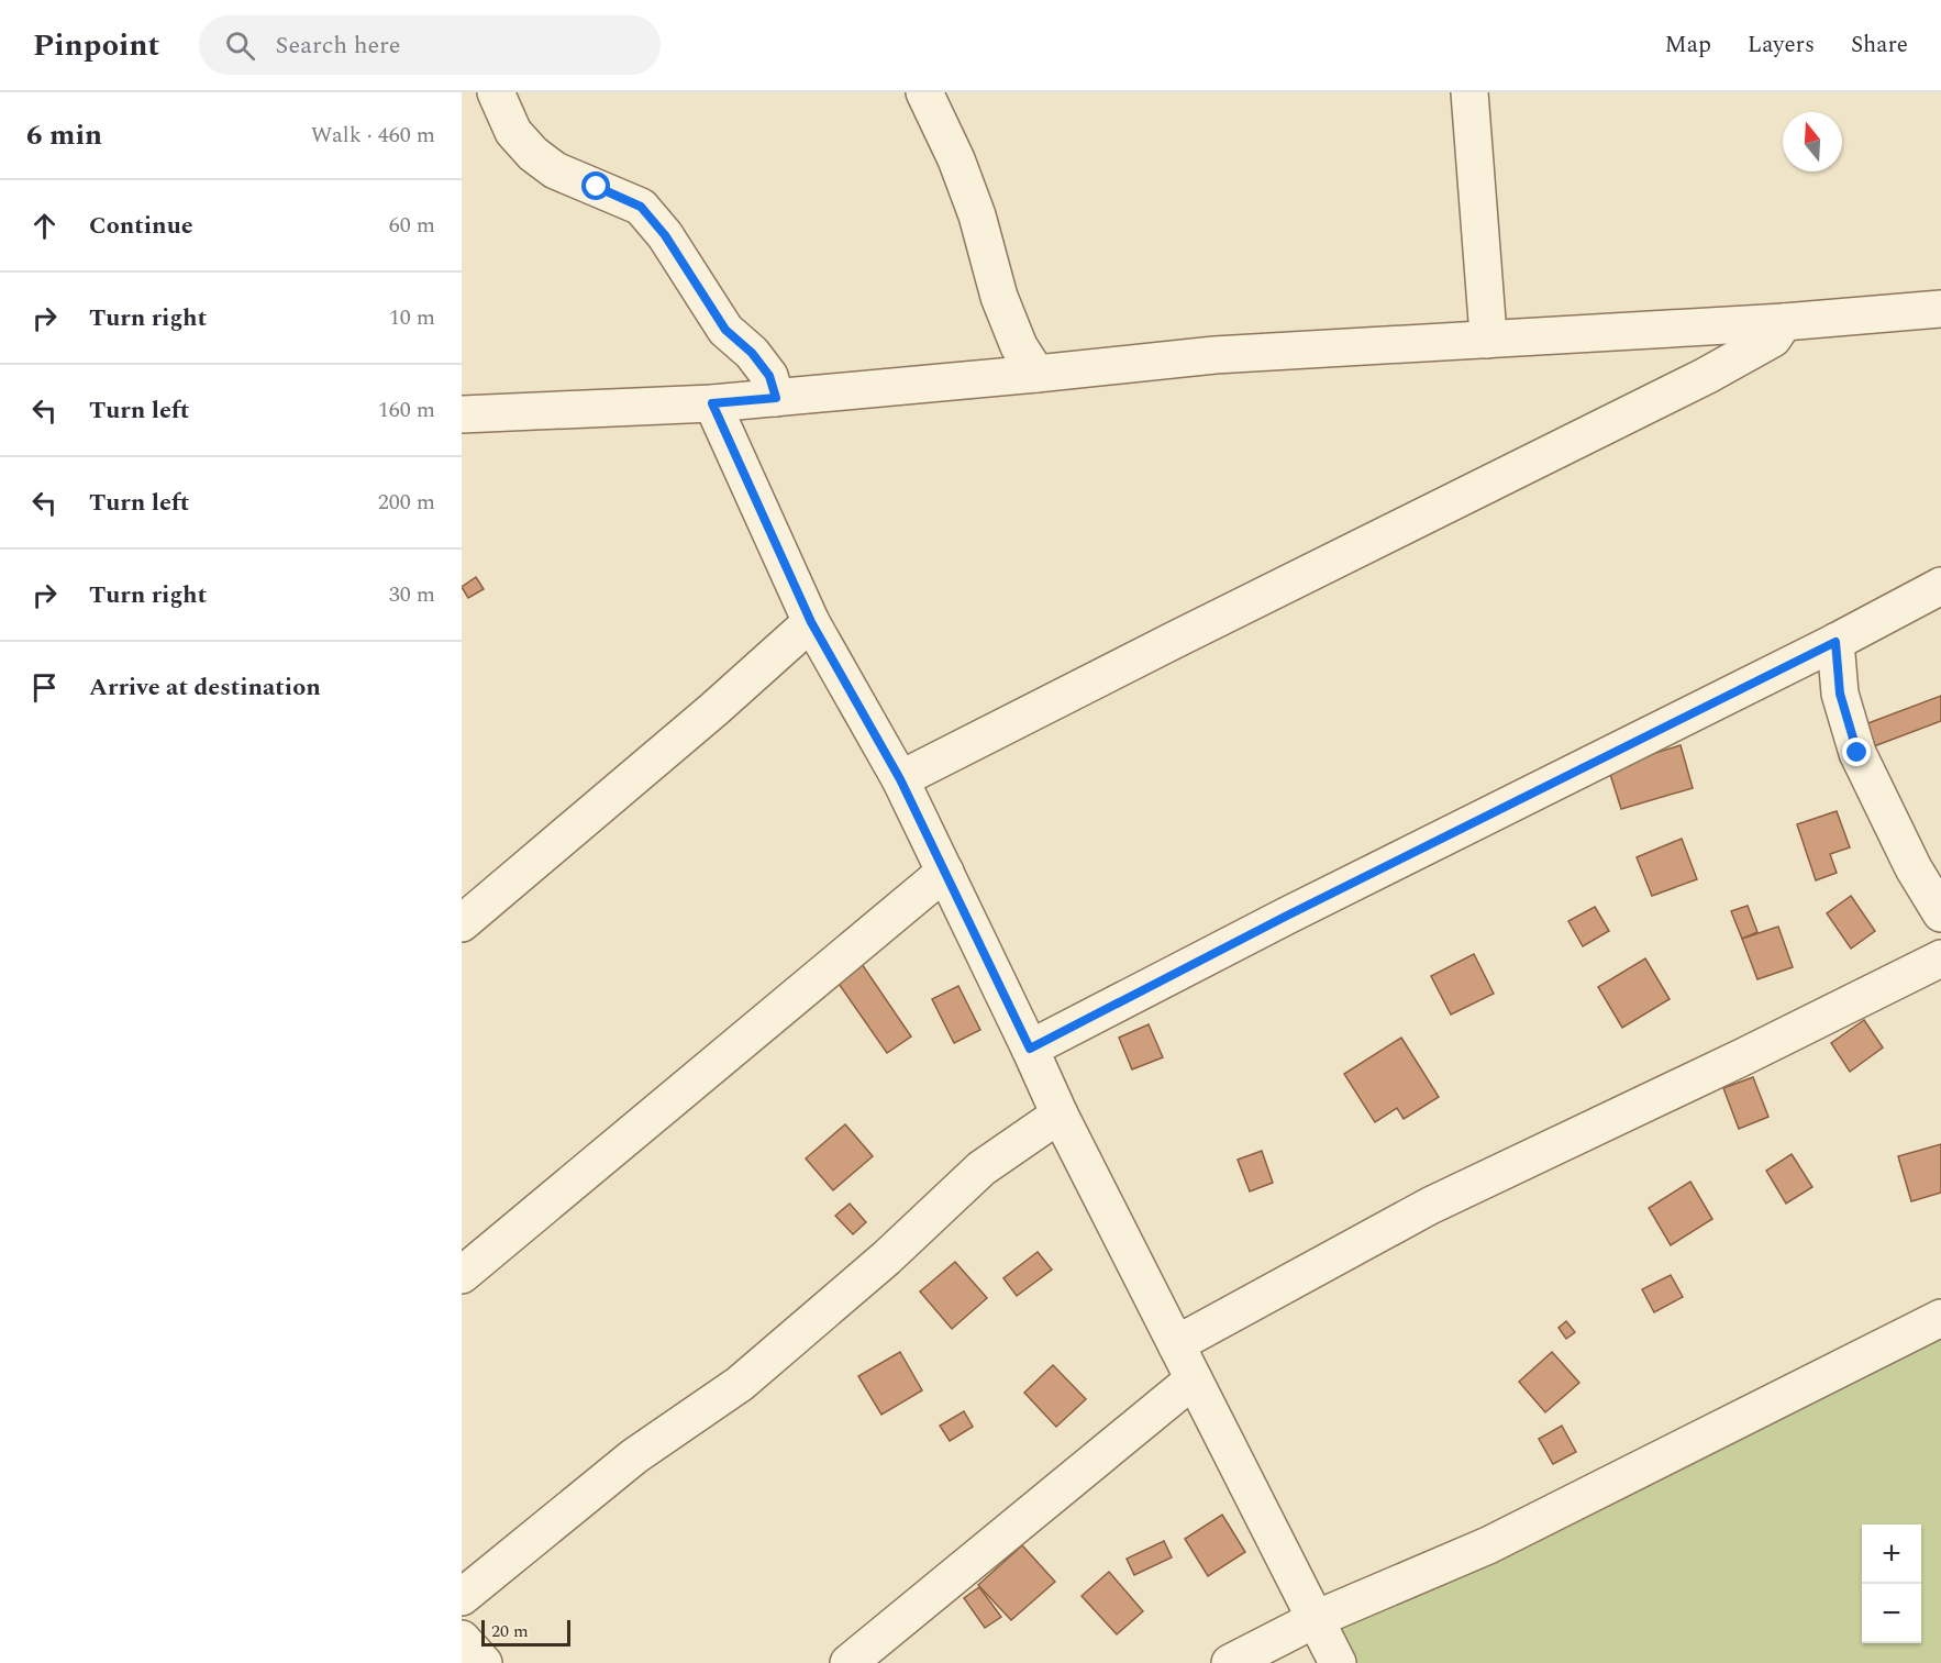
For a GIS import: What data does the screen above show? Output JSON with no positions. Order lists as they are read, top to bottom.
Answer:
{
  "scale_bar": "20 m",
  "north": "top",
  "page": {
    "header": "Pinpoint",
    "search": "Search here",
    "nav": ["Map", "Layers", "Share"],
    "heading": ["6 min", "Walk · 460 m"],
    "list": [
      ["Continue", "60 m"],
      ["Turn right", "10 m"],
      ["Turn left", "160 m"],
      ["Turn left", "200 m"],
      ["Turn right", "30 m"],
      "Arrive at destination"
    ],
    "map_buttons": ["+", "−"],
    "scale": "20 m"
  }
}
